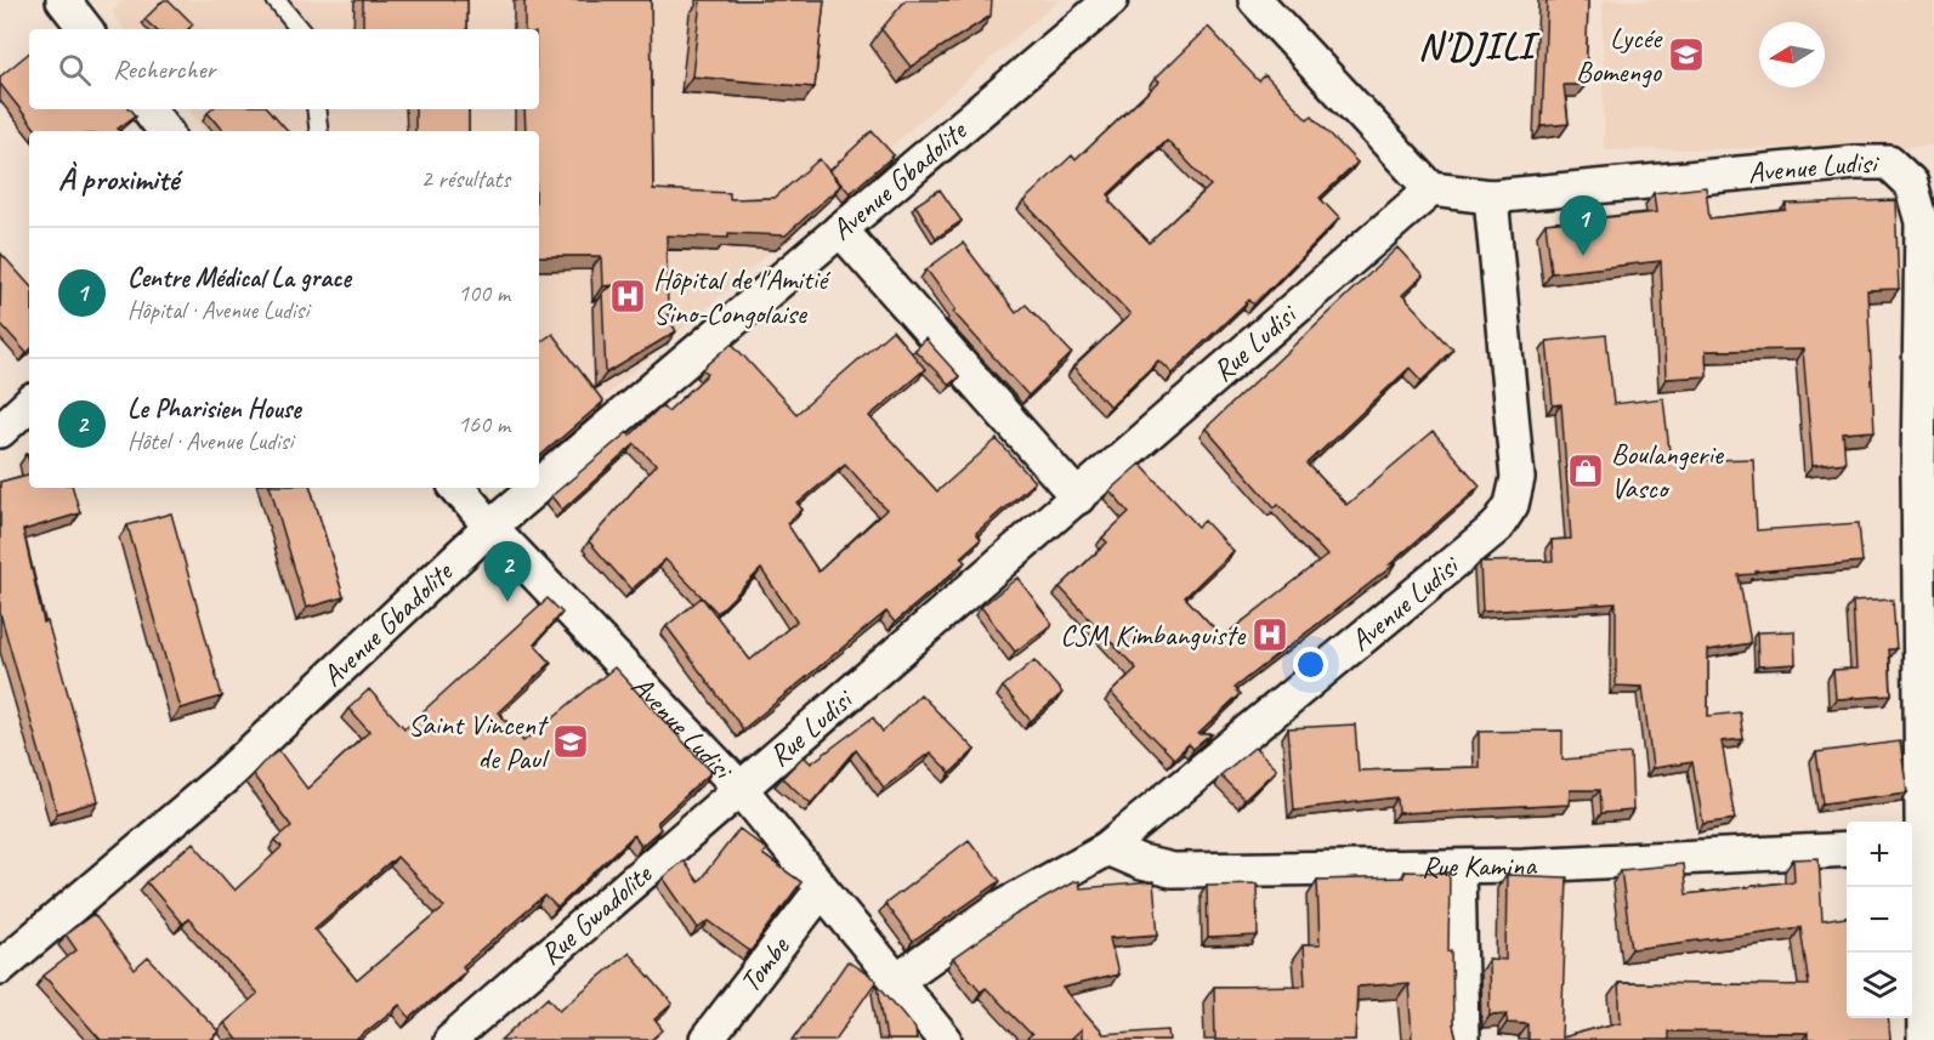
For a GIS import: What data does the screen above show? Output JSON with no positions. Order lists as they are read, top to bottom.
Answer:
{
  "streets": {
    "street": [
      "Avenue Ludisi",
      "Avenue Gbadolite",
      "Rue Ludisi",
      "Rue Kamina",
      "Rue Gwadolite",
      "Tombe"
    ]
  },
  "crossings": [
    ["Avenue Ludisi", "Avenue Gbadolite"],
    ["Avenue Ludisi", "Rue Ludisi"],
    ["Avenue Ludisi", "Rue Kamina"],
    ["Avenue Ludisi", "Rue Gwadolite"],
    ["Avenue Ludisi", "Tombe"],
    ["Rue Ludisi", "Rue Gwadolite"]
  ],
  "districts": ["N'DJILI"],
  "places": {
    "school or university": ["Lycée Bomengo", "Saint Vincent de Paul"],
    "hospital": ["Hôpital de l'Amitié Sino-Congolaise", "CSM Kimbanguiste"],
    "shop": ["Boulangerie Vasco"]
  },
  "north": "left",
  "page": {
    "search": "Rechercher",
    "heading": ["À proximité", "2 résultats"],
    "pins": ["1", "2"],
    "list": [
      {
        "mark": "1",
        "name": "Centre Médical La grace",
        "note": "Hôpital · Avenue Ludisi",
        "value": "100 m"
      },
      {
        "mark": "2",
        "name": "Le Pharisien House",
        "note": "Hôtel · Avenue Ludisi",
        "value": "160 m"
      }
    ],
    "map_buttons": ["+", "−"]
  }
}
